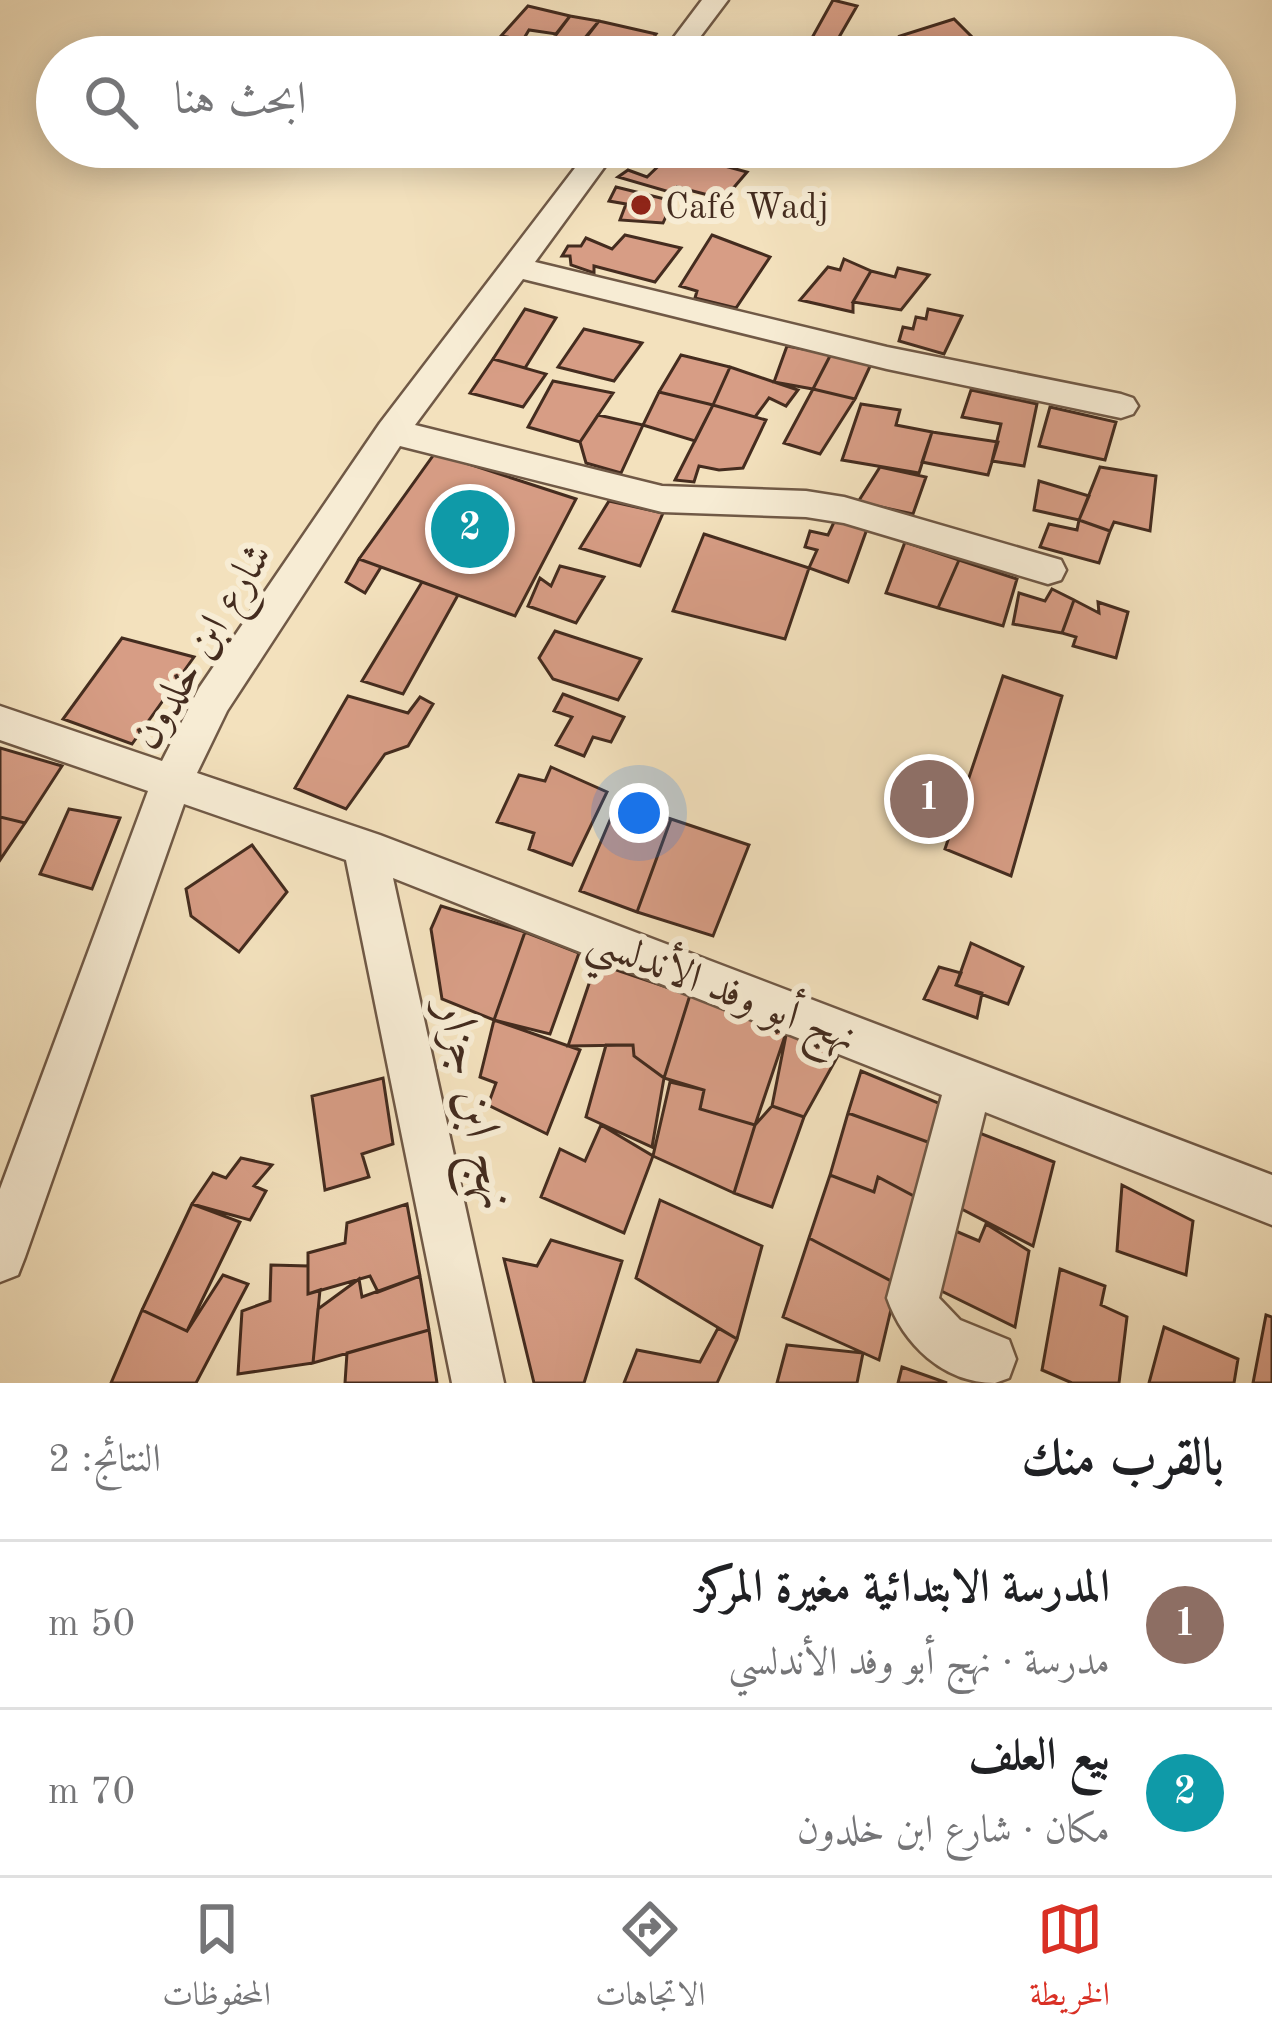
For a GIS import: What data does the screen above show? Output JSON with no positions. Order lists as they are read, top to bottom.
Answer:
{
  "streets": {
    "street": ["شارع ابن خلدون", "نهج أبو وفد الأندلسي", "نهج ابن جزار"]
  },
  "crossings": [
    ["شارع ابن خلدون", "نهج أبو وفد الأندلسي"],
    ["نهج أبو وفد الأندلسي", "نهج ابن جزار"]
  ],
  "places": ["Café Wadj"],
  "page": {
    "search": "ابحث هنا",
    "pins": ["2", "1"],
    "heading": ["بالقرب منك", "النتائج: 2"],
    "list": [
      {
        "mark": "1",
        "name": "المدرسة الابتدائية مغيرة المركز",
        "note": "مدرسة · نهج أبو وفد الأندلسي",
        "value": "50 m"
      },
      {
        "mark": "2",
        "name": "بيع العلف",
        "note": "مكان · شارع ابن خلدون",
        "value": "70 m"
      }
    ],
    "nav": ["الخريطة", "الاتجاهات", "المحفوظات"]
  }
}
